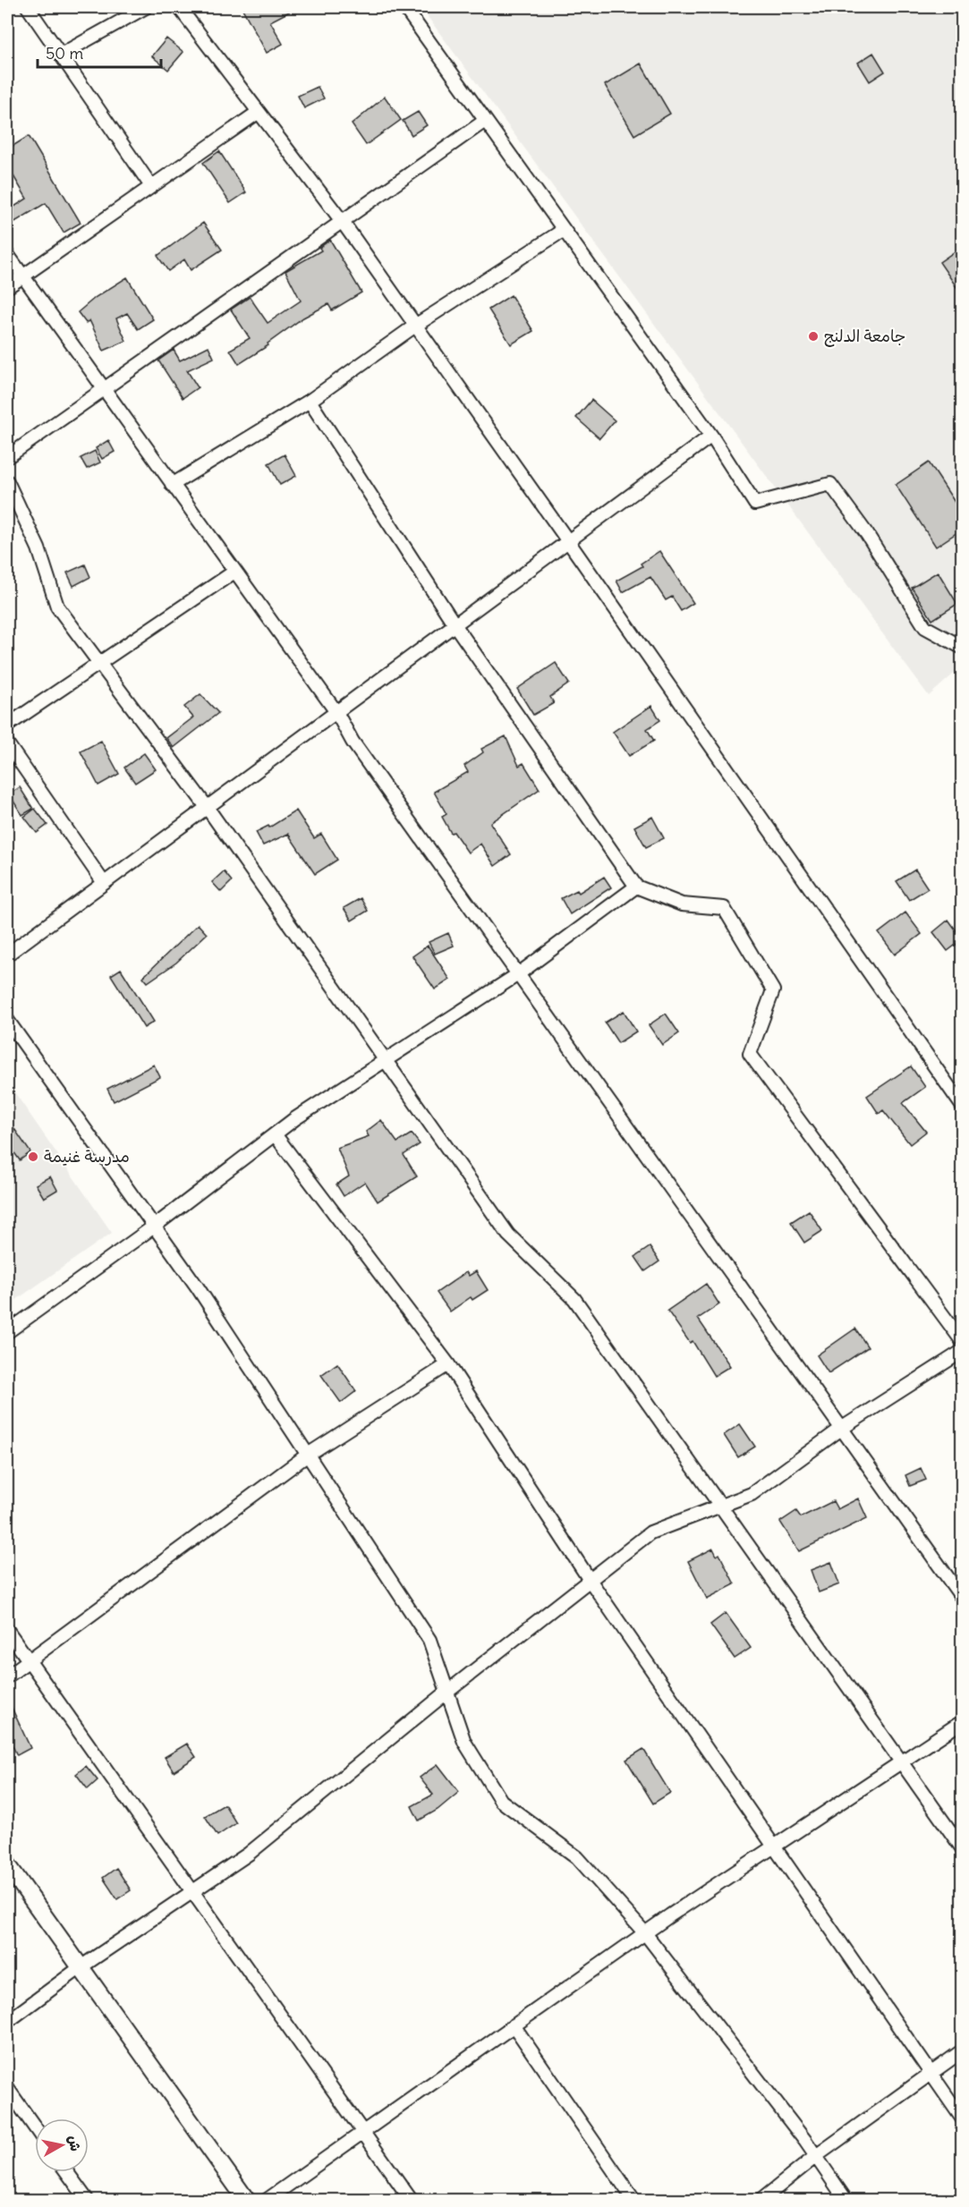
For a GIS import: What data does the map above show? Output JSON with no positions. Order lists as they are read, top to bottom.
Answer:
{
  "places": ["جامعة الدلنج", "مدرسة غنيمة"],
  "scale_bar": "50 m",
  "north": "right"
}
